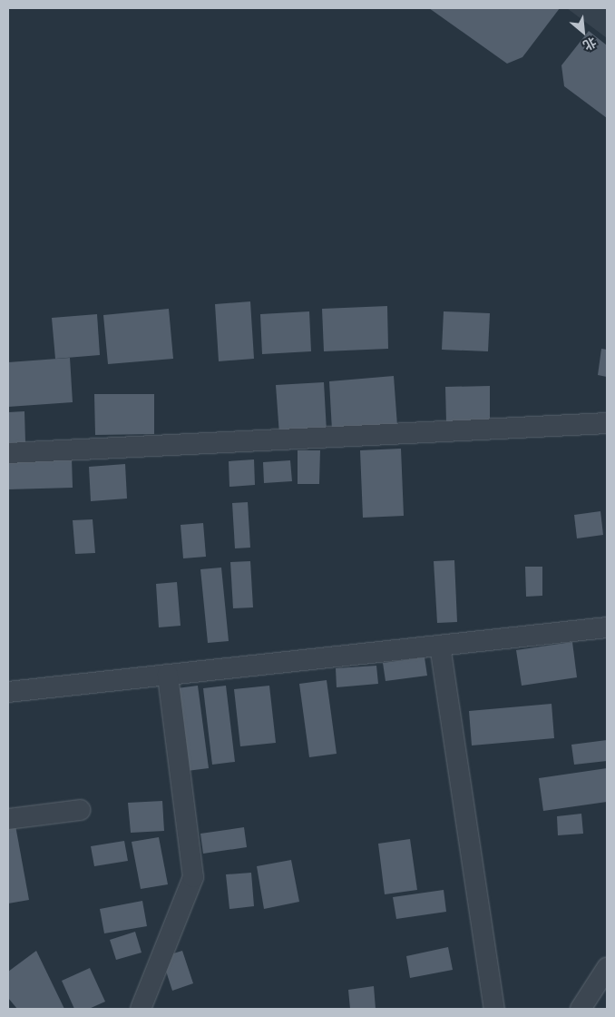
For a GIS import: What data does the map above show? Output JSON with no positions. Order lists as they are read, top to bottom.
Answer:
{
  "north": "bottom right"
}
